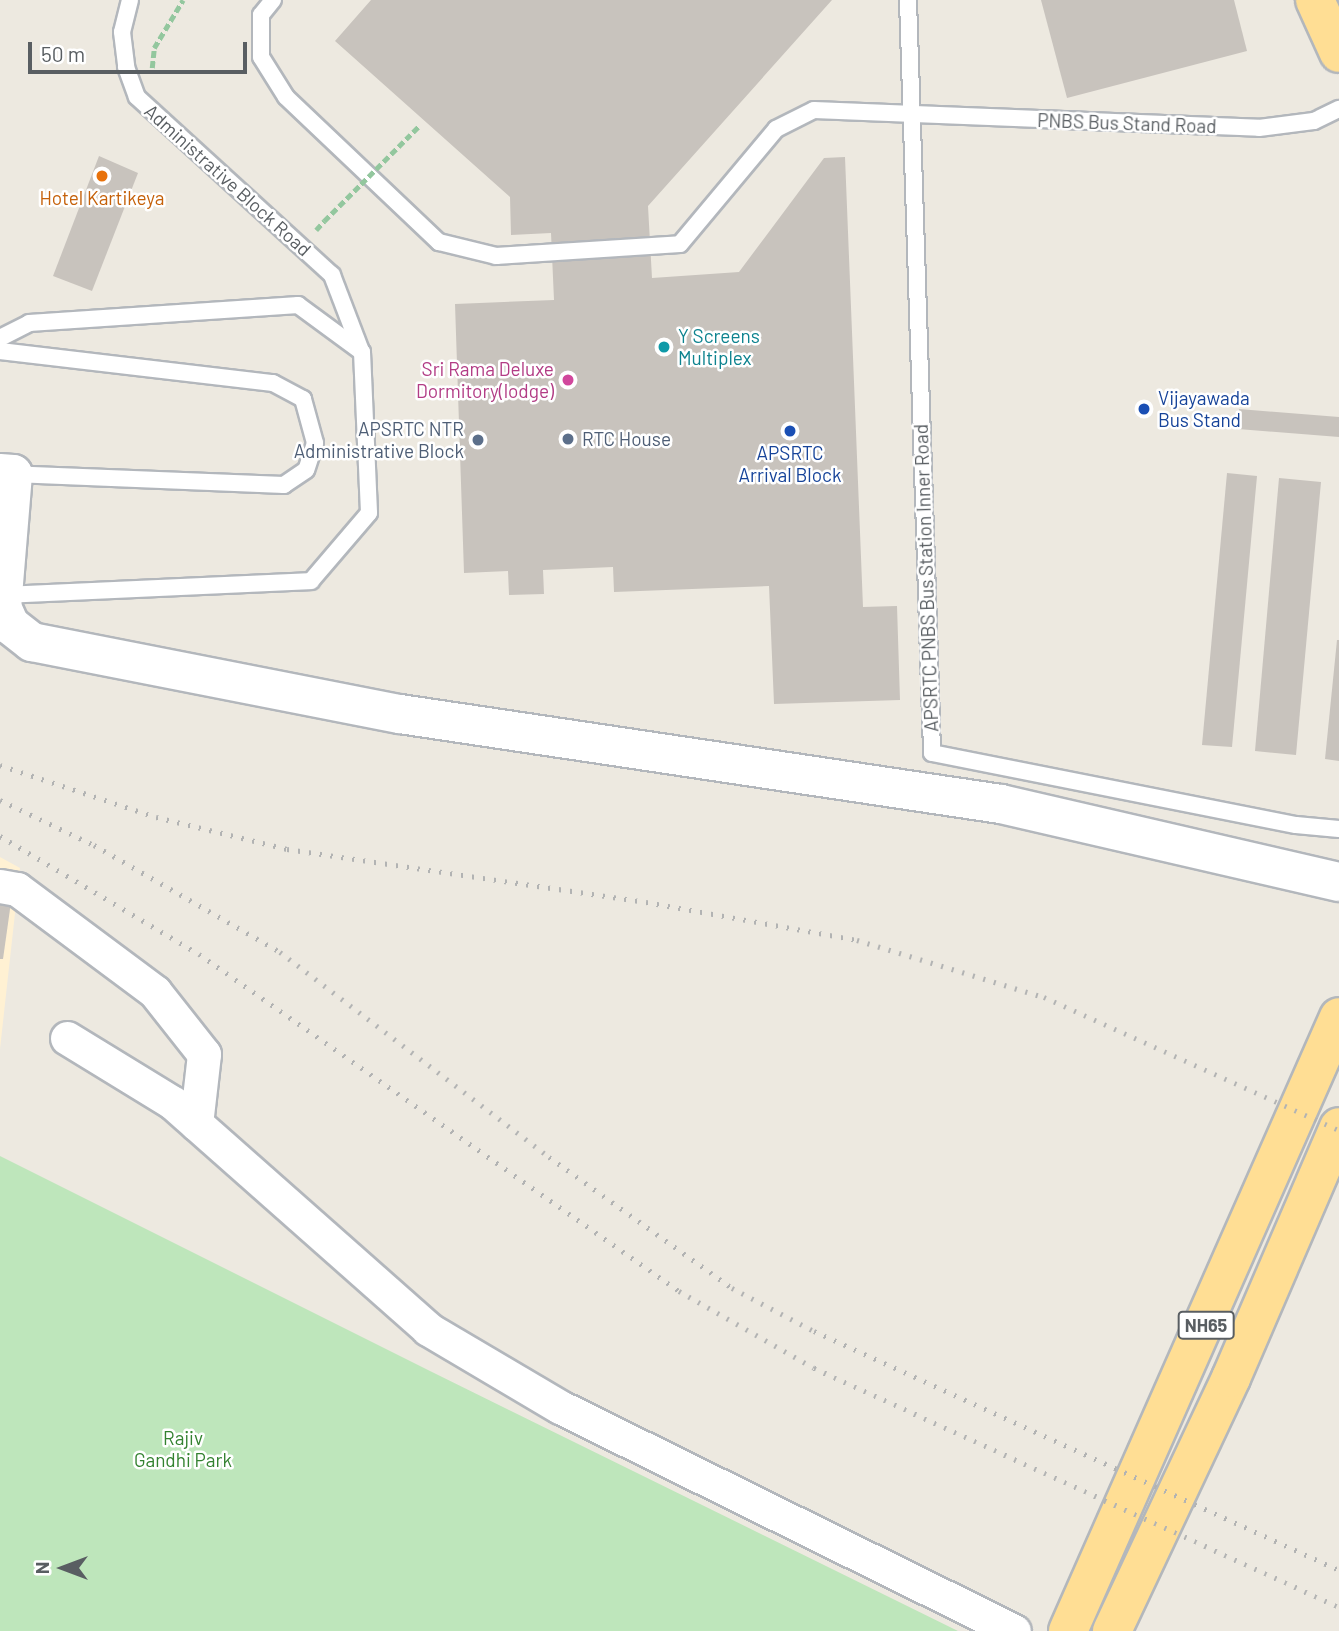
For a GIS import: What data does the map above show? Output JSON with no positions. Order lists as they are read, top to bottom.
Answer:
{
  "streets": {
    "highway": ["NH65"],
    "lane": ["PNBS Bus Stand Road", "Administrative Block Road", "APSRTC PNBS Bus Station Inner Road"]
  },
  "crossings": [
    ["PNBS Bus Stand Road", "APSRTC PNBS Bus Station Inner Road"]
  ],
  "parks": ["Rajiv Gandhi Park"],
  "places": [
    "Hotel Kartikeya",
    "Y Screens Multiplex",
    "Sri Rama Deluxe Dormitory(lodge)",
    "Vijayawada Bus Stand",
    "APSRTC Arrival Block",
    "RTC House",
    "APSRTC NTR Administrative Block"
  ],
  "scale_bar": "50 m",
  "north": "left"
}
